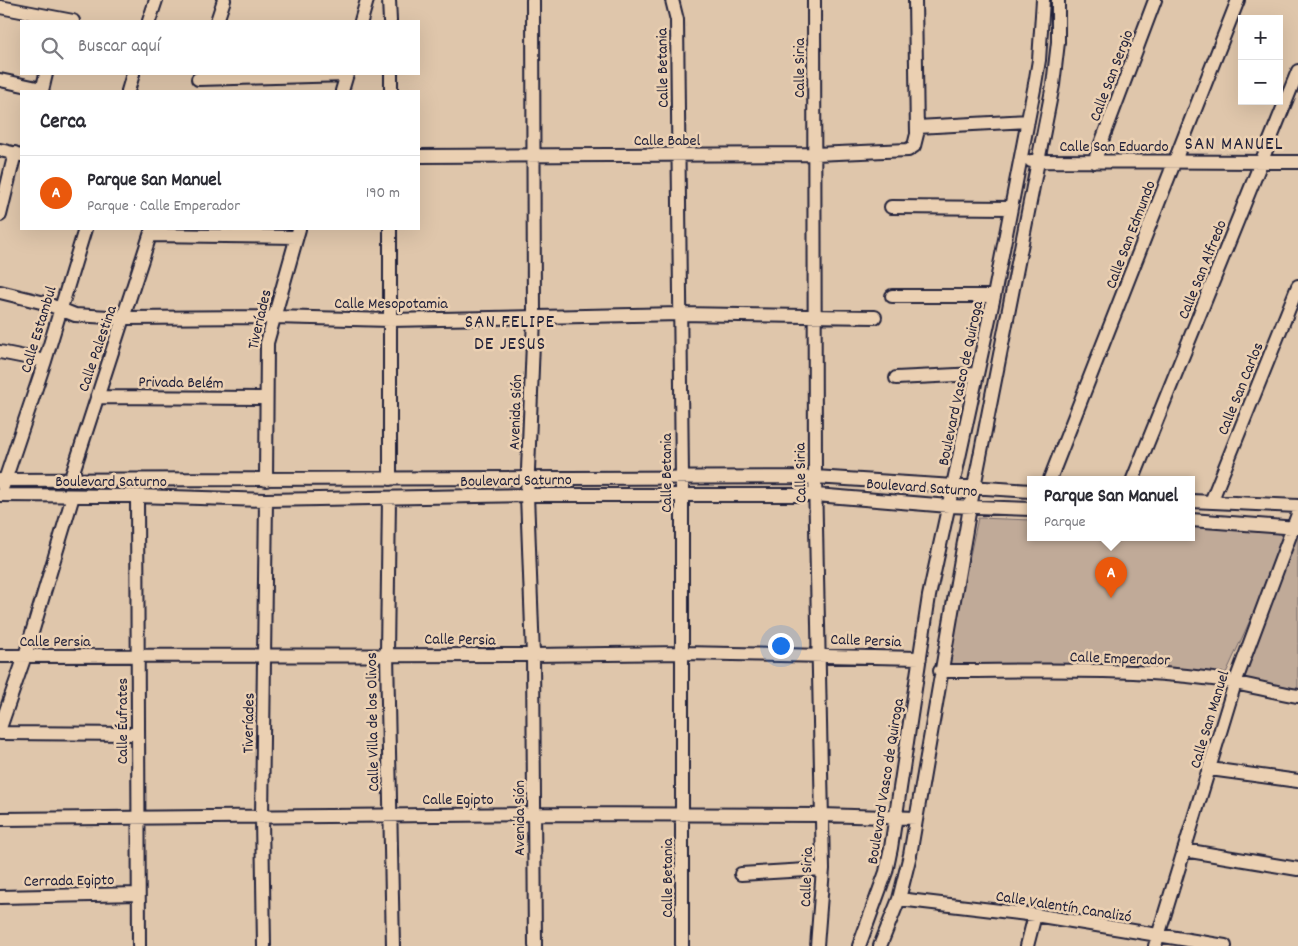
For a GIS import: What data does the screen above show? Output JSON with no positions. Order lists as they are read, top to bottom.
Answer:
{
  "streets": {
    "street": [
      "Calle Betania",
      "Calle Siria",
      "Calle San Sergio",
      "Calle Babel",
      "Calle San Eduardo",
      "Calle San Edmundo",
      "Calle San Alfredo",
      "Calle Mesopotamia",
      "Tiveríades",
      "Calle Estambul",
      "Calle Palestina",
      "Privada Belém",
      "Boulevard Vasco de Quiroga",
      "Calle San Carlos",
      "Avenida Sión",
      "Boulevard Saturno",
      "Calle Persia",
      "Calle Emperador",
      "Calle San Manuel",
      "Calle Éufrates",
      "Calle Villa de los Olivos",
      "Calle Egipto",
      "Cerrada Egipto",
      "Calle Valentín Canalizó"
    ]
  },
  "crossings": [
    ["Calle Betania", "Calle Babel"],
    ["Calle Betania", "Calle Mesopotamia"],
    ["Calle Betania", "Boulevard Saturno"],
    ["Calle Betania", "Calle Persia"],
    ["Calle Betania", "Calle Egipto"],
    ["Calle Siria", "Calle Babel"],
    ["Calle Siria", "Calle Mesopotamia"],
    ["Calle Siria", "Boulevard Saturno"],
    ["Calle Siria", "Calle Persia"],
    ["Calle Siria", "Calle Egipto"],
    ["Calle San Sergio", "Calle San Eduardo"],
    ["Calle Babel", "Avenida Sión"],
    ["Calle San Eduardo", "Calle San Edmundo"],
    ["Calle San Eduardo", "Calle San Alfredo"],
    ["Calle San Eduardo", "Boulevard Vasco de Quiroga"],
    ["Calle Mesopotamia", "Tiveríades"],
    ["Calle Mesopotamia", "Calle Estambul"],
    ["Calle Mesopotamia", "Calle Palestina"],
    ["Calle Mesopotamia", "Avenida Sión"],
    ["Tiveríades", "Privada Belém"],
    ["Tiveríades", "Boulevard Saturno"],
    ["Tiveríades", "Calle Persia"],
    ["Tiveríades", "Calle Egipto"],
    ["Calle Estambul", "Boulevard Saturno"],
    ["Calle Palestina", "Privada Belém"],
    ["Calle Palestina", "Boulevard Saturno"],
    ["Boulevard Vasco de Quiroga", "Boulevard Saturno"],
    ["Boulevard Vasco de Quiroga", "Calle Persia"],
    ["Boulevard Vasco de Quiroga", "Calle Emperador"],
    ["Boulevard Vasco de Quiroga", "Calle Egipto"],
    ["Boulevard Vasco de Quiroga", "Calle Valentín Canalizó"],
    ["Avenida Sión", "Boulevard Saturno"],
    ["Avenida Sión", "Calle Persia"],
    ["Avenida Sión", "Calle Egipto"],
    ["Boulevard Saturno", "Calle Éufrates"],
    ["Boulevard Saturno", "Calle Villa de los Olivos"],
    ["Calle Persia", "Calle Éufrates"],
    ["Calle Persia", "Calle Villa de los Olivos"],
    ["Calle Emperador", "Calle San Manuel"],
    ["Calle San Manuel", "Calle Valentín Canalizó"],
    ["Calle Éufrates", "Calle Egipto"],
    ["Calle Éufrates", "Cerrada Egipto"],
    ["Calle Villa de los Olivos", "Calle Egipto"]
  ],
  "districts": ["SAN MANUEL", "SAN FELIPE DE JESUS"],
  "page": {
    "map_buttons": ["+", "−"],
    "search": "Buscar aquí",
    "heading": "Cerca",
    "list": [
      {
        "mark": "A",
        "name": "Parque San Manuel",
        "note": "Parque · Calle Emperador",
        "value": "190 m"
      }
    ],
    "popup": ["Parque San Manuel", "Parque"],
    "pins": "A"
  }
}
